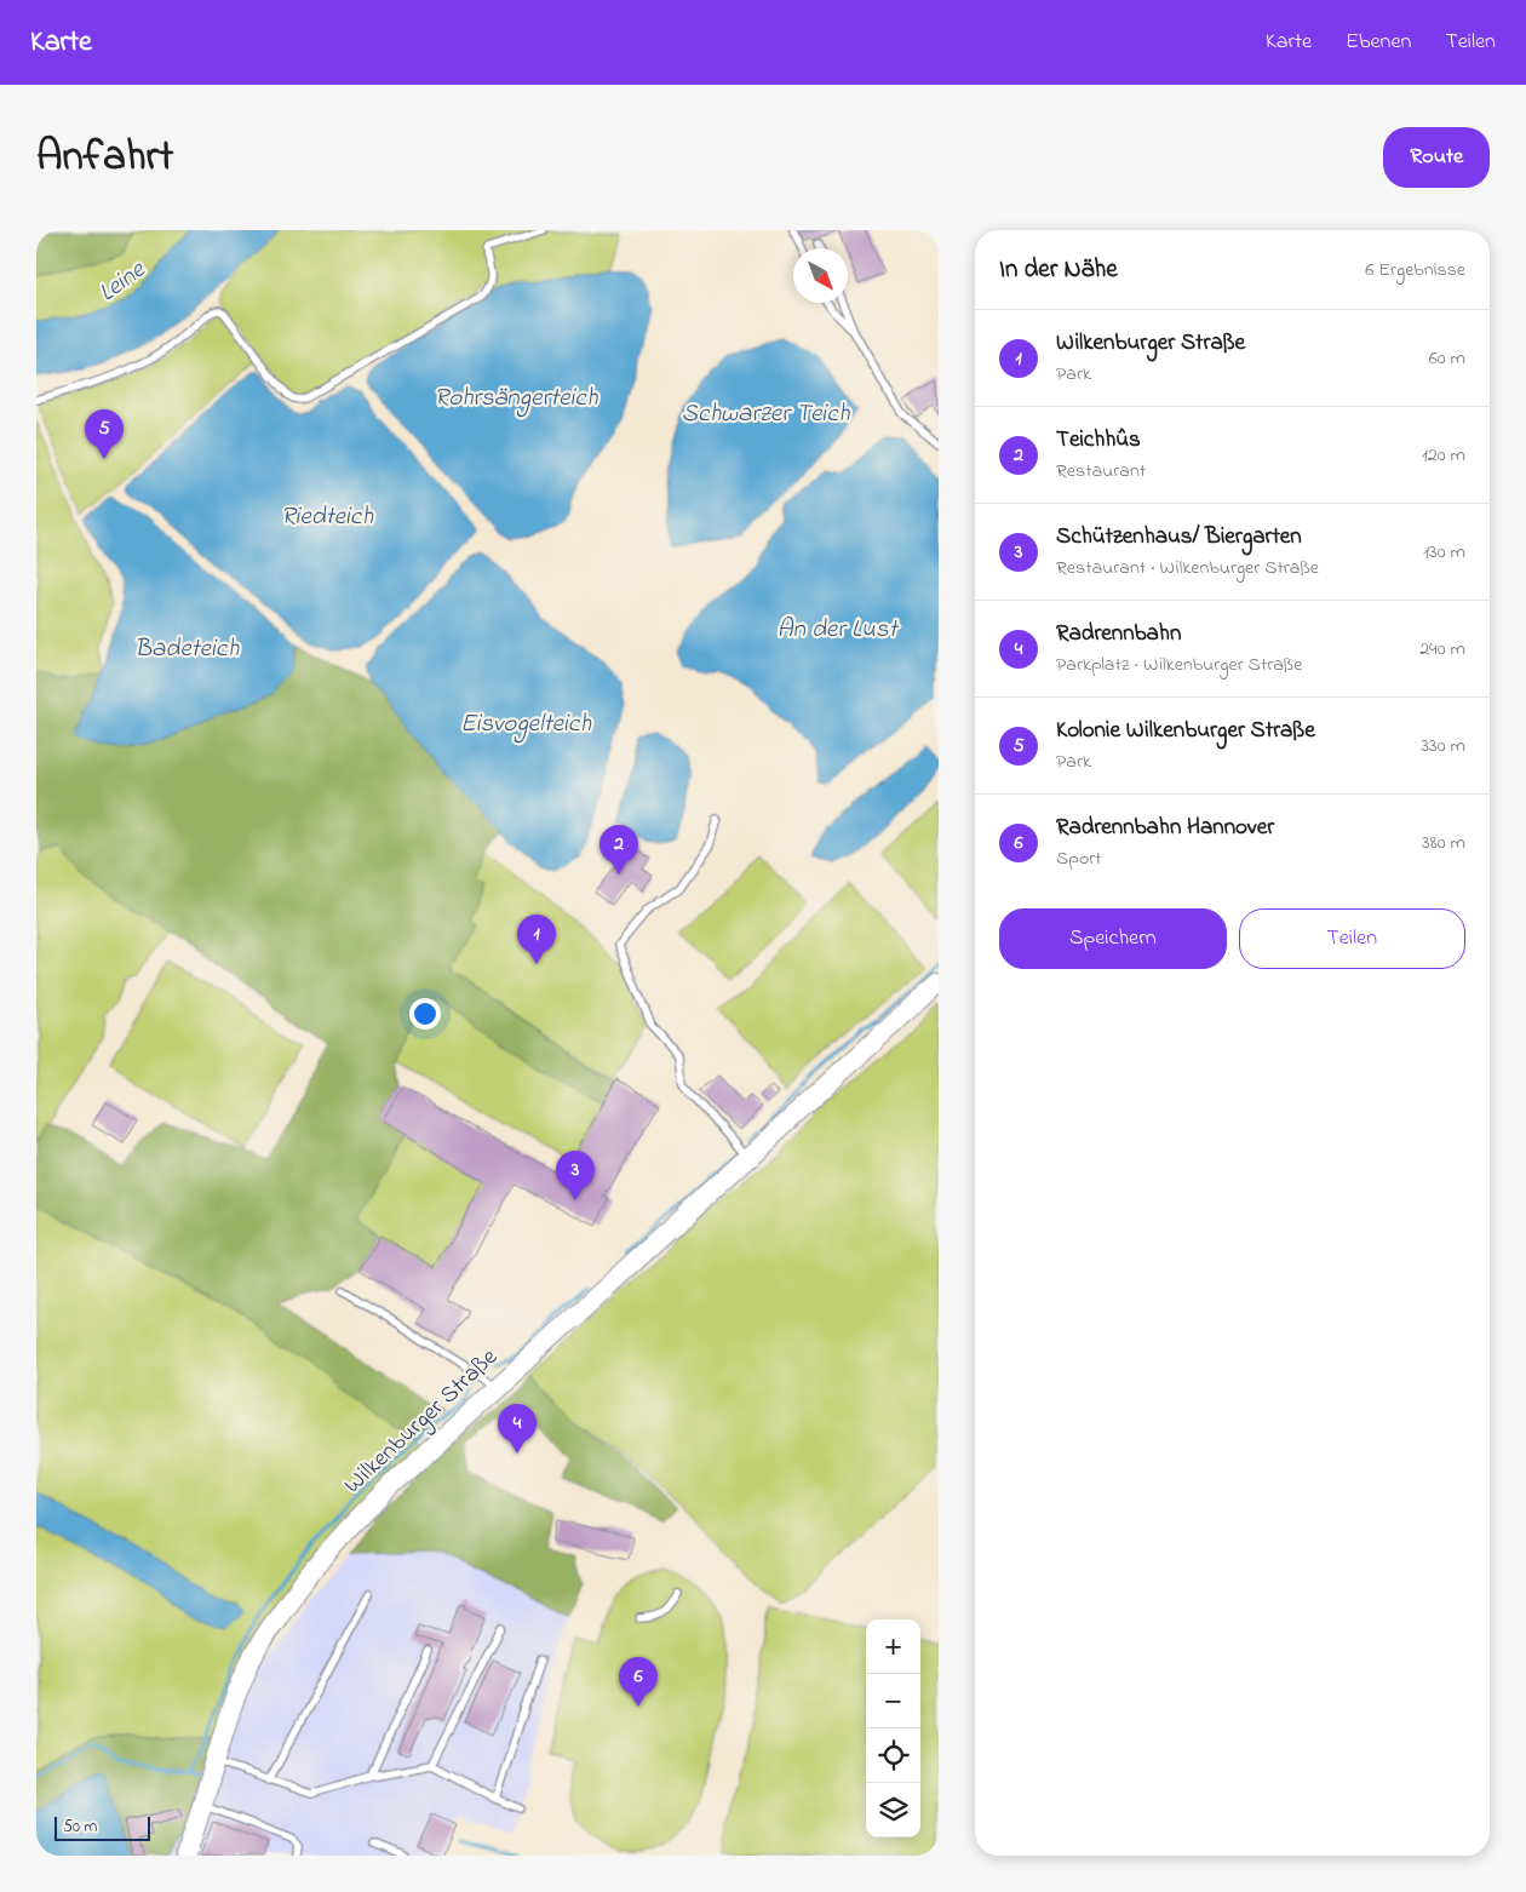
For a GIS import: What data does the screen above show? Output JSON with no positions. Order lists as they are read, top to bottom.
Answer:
{
  "streets": {
    "main road": ["Wilkenburger Straße"]
  },
  "water": [
    "Leine",
    "Rohrsängerteich",
    "Schwarzer Teich",
    "Riedteich",
    "An der Lust",
    "Badeteich",
    "Eisvogelteich"
  ],
  "scale_bar": "50 m",
  "north": "bottom right",
  "page": {
    "header": "Karte",
    "nav": ["Karte", "Ebenen", "Teilen"],
    "title": "Anfahrt",
    "buttons": [
      "Route",
      ["Speichern", "Teilen"]
    ],
    "heading": ["In der Nähe", "6 Ergebnisse"],
    "list": [
      {
        "mark": "1",
        "name": "Wilkenburger Straße",
        "note": "Park",
        "value": "60 m"
      },
      {
        "mark": "2",
        "name": "Teichhûs",
        "note": "Restaurant",
        "value": "120 m"
      },
      {
        "mark": "3",
        "name": "Schützenhaus/ Biergarten",
        "note": "Restaurant · Wilkenburger Straße",
        "value": "130 m"
      },
      {
        "mark": "4",
        "name": "Radrennbahn",
        "note": "Parkplatz · Wilkenburger Straße",
        "value": "240 m"
      },
      {
        "mark": "5",
        "name": "Kolonie Wilkenburger Straße",
        "note": "Park",
        "value": "330 m"
      },
      {
        "mark": "6",
        "name": "Radrennbahn Hannover",
        "note": "Sport",
        "value": "380 m"
      }
    ],
    "pins": [
      "5",
      "2",
      "1",
      "3",
      "4",
      "6"
    ],
    "map_buttons": ["+", "−"],
    "scale": "50 m"
  }
}
